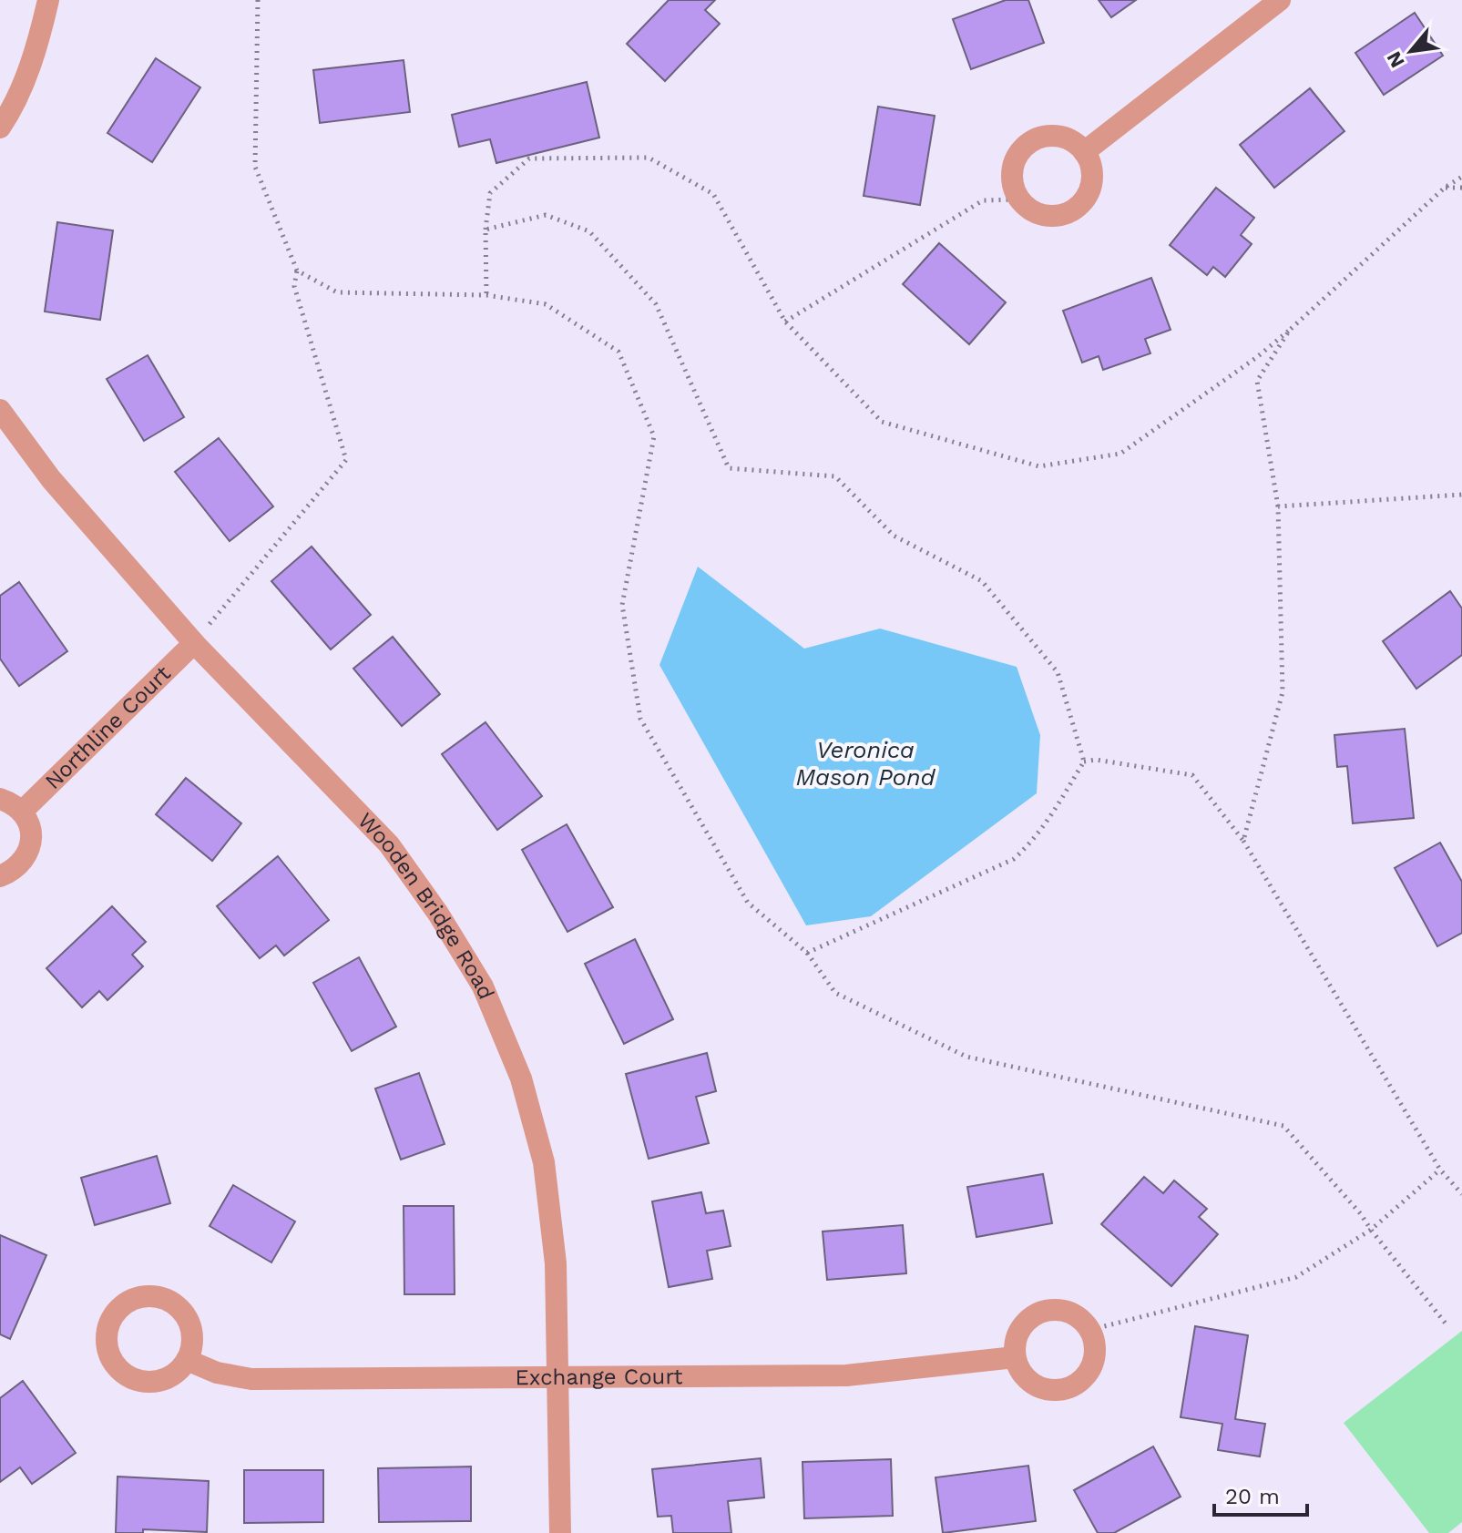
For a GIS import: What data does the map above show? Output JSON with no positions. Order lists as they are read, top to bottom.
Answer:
{
  "streets": {
    "street": ["Northline Court", "Wooden Bridge Road", "Exchange Court"]
  },
  "crossings": [
    ["Northline Court", "Wooden Bridge Road"],
    ["Wooden Bridge Road", "Exchange Court"]
  ],
  "water": ["Veronica Mason Pond"],
  "scale_bar": "20 m",
  "north": "bottom left"
}
